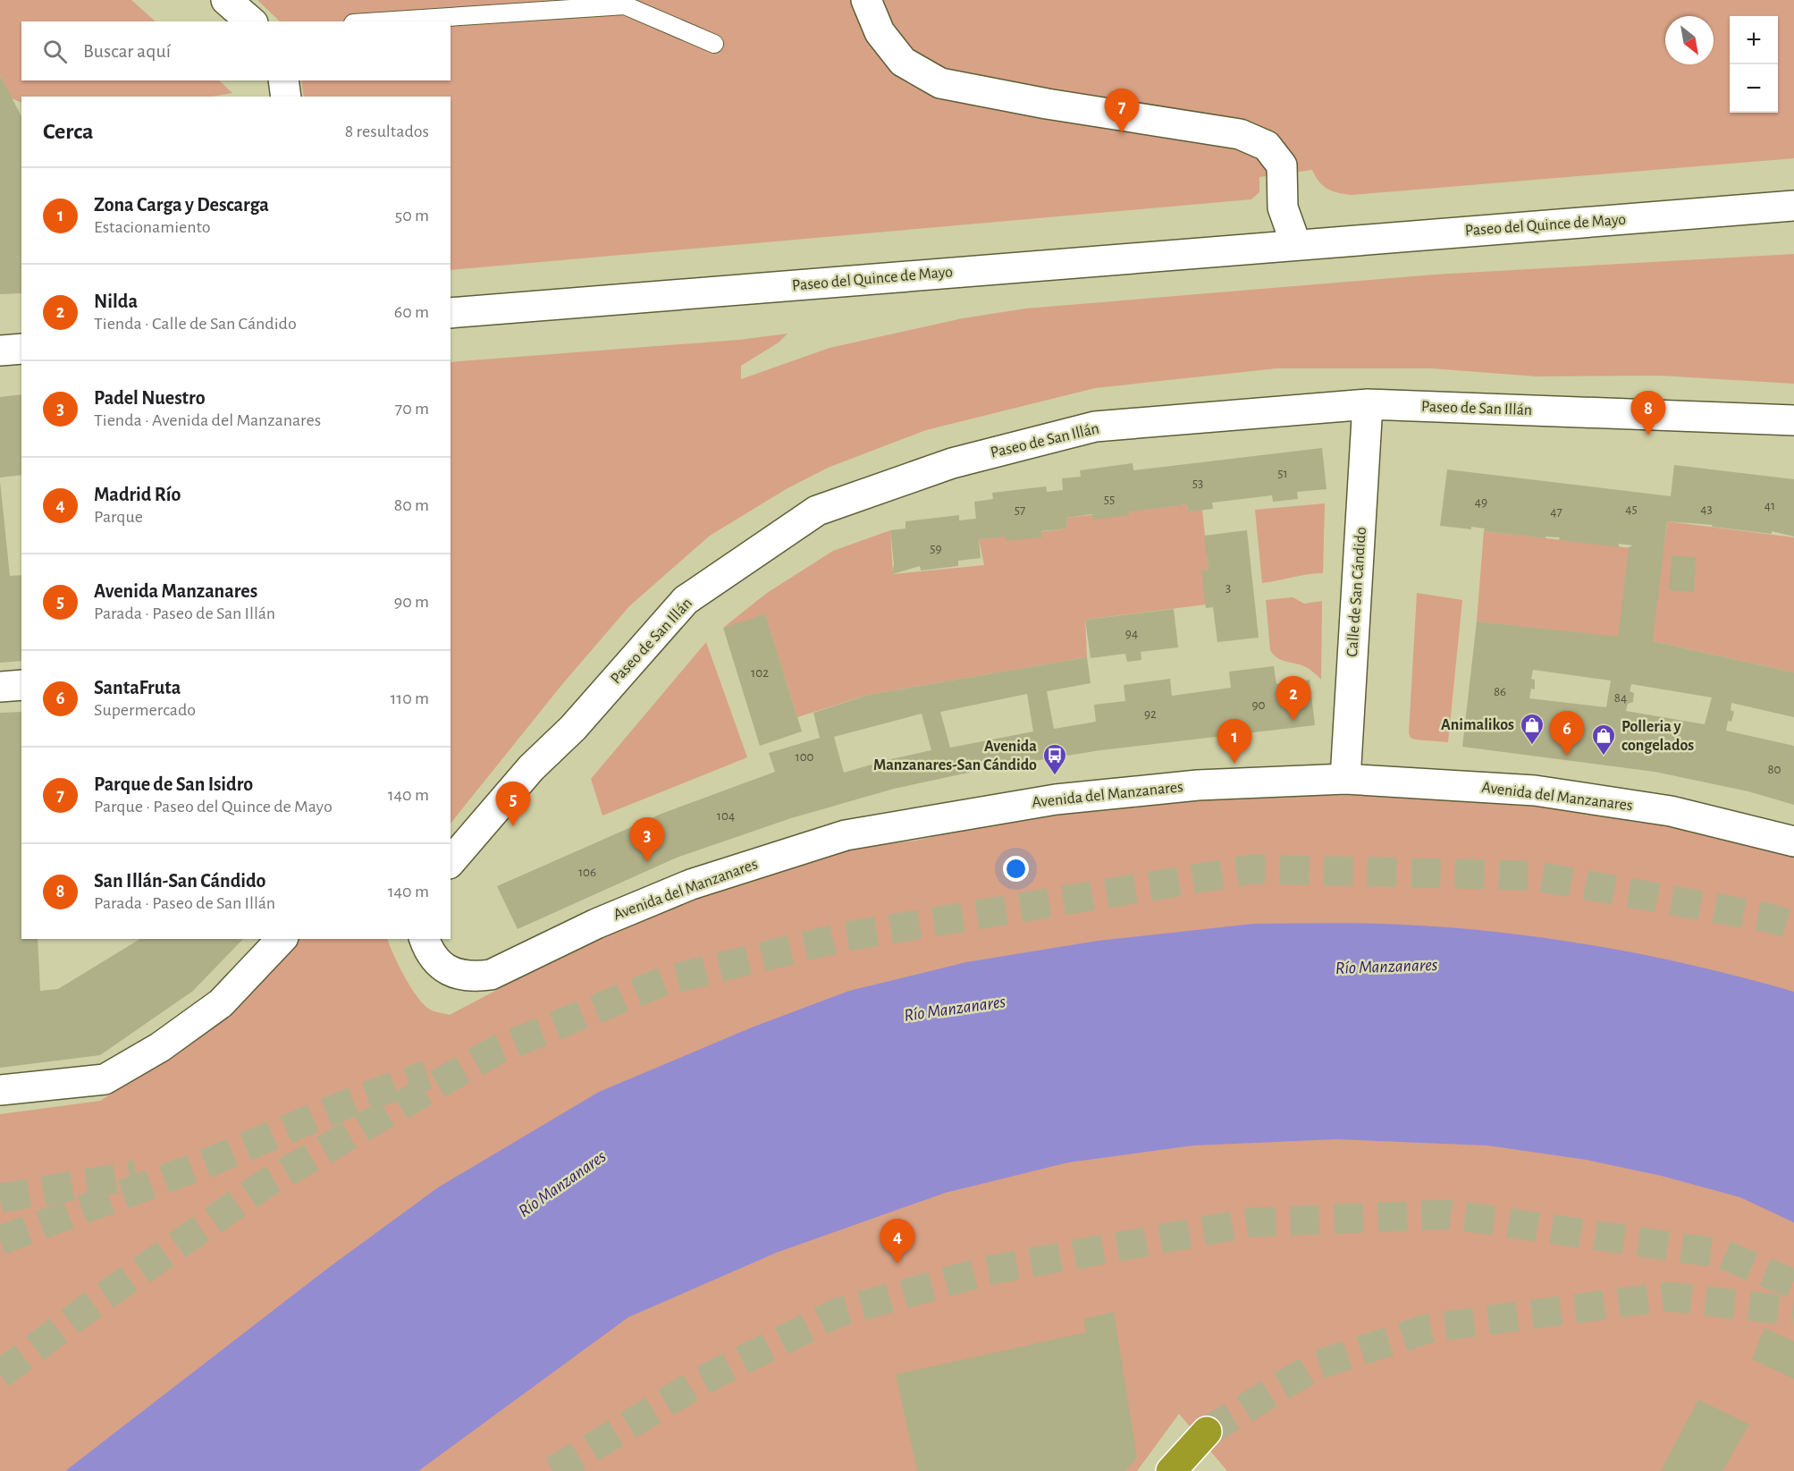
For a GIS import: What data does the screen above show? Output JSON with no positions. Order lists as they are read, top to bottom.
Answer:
{
  "streets": {
    "street": [
      "Paseo del Quince de Mayo",
      "Paseo de San Illán",
      "Calle de San Cándido",
      "Avenida del Manzanares"
    ]
  },
  "crossings": [
    ["Paseo de San Illán", "Calle de San Cándido"],
    ["Calle de San Cándido", "Avenida del Manzanares"]
  ],
  "water": ["Río Manzanares"],
  "places": {
    "shop": ["Animalikos", "Polleria y congelados"],
    "bus stop": ["Avenida Manzanares-San Cándido"]
  },
  "house_numbers": [
    "51",
    "53",
    "55",
    "49",
    "41",
    "45",
    "43",
    "57",
    "47",
    "59",
    "3",
    "94",
    "102",
    "86",
    "84",
    "90",
    "92",
    "100",
    "80",
    "104",
    "106"
  ],
  "north": "bottom right",
  "page": {
    "map_buttons": ["+", "−"],
    "search": "Buscar aquí",
    "pins": [
      "7",
      "8",
      "2",
      "6",
      "1",
      "5",
      "3",
      "4"
    ],
    "heading": ["Cerca", "8 resultados"],
    "list": [
      {
        "mark": "1",
        "name": "Zona Carga y Descarga",
        "note": "Estacionamiento",
        "value": "50 m"
      },
      {
        "mark": "2",
        "name": "Nilda",
        "note": "Tienda · Calle de San Cándido",
        "value": "60 m"
      },
      {
        "mark": "3",
        "name": "Padel Nuestro",
        "note": "Tienda · Avenida del Manzanares",
        "value": "70 m"
      },
      {
        "mark": "4",
        "name": "Madrid Río",
        "note": "Parque",
        "value": "80 m"
      },
      {
        "mark": "5",
        "name": "Avenida Manzanares",
        "note": "Parada · Paseo de San Illán",
        "value": "90 m"
      },
      {
        "mark": "6",
        "name": "SantaFruta",
        "note": "Supermercado",
        "value": "110 m"
      },
      {
        "mark": "7",
        "name": "Parque de San Isidro",
        "note": "Parque · Paseo del Quince de Mayo",
        "value": "140 m"
      },
      {
        "mark": "8",
        "name": "San Illán-San Cándido",
        "note": "Parada · Paseo de San Illán",
        "value": "140 m"
      }
    ]
  }
}
